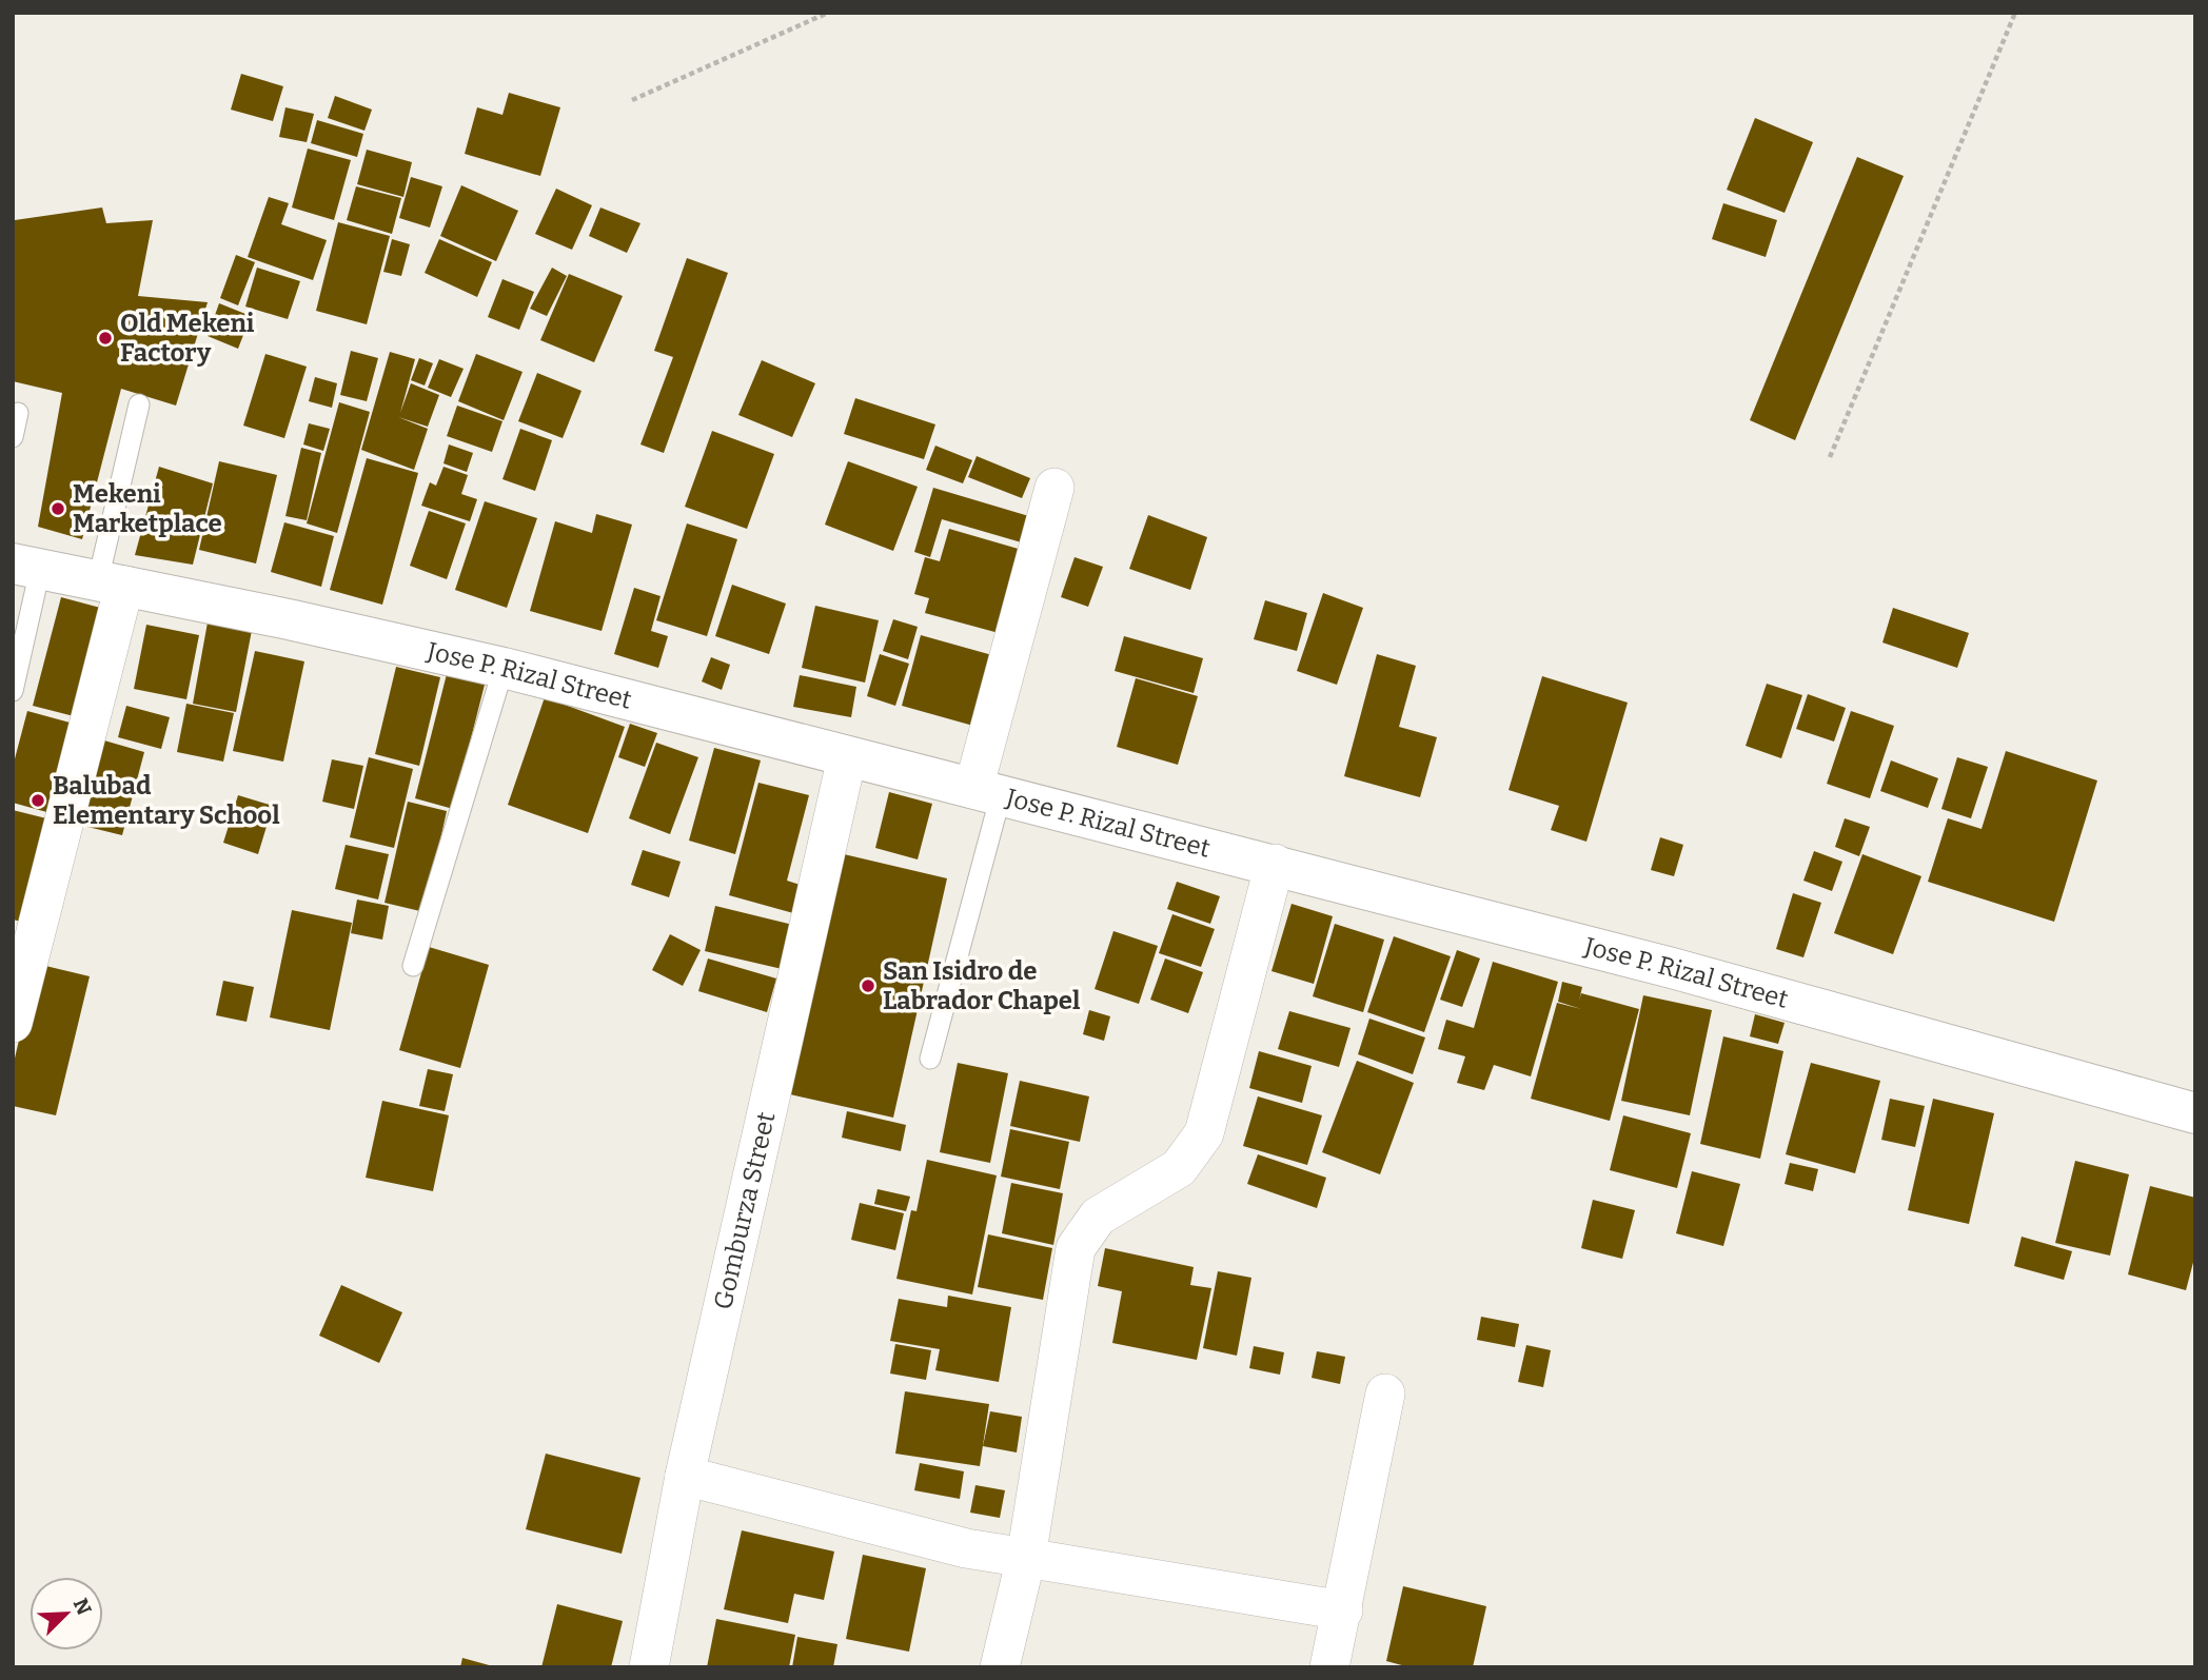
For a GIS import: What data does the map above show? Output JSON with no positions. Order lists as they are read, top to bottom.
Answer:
{
  "streets": {
    "street": ["Jose P. Rizal Street", "Gomburza Street"]
  },
  "crossings": [
    ["Jose P. Rizal Street", "Gomburza Street"]
  ],
  "places": [
    "Old Mekeni Factory",
    "Mekeni Marketplace",
    "Balubad Elementary School",
    "San Isidro de Labrador Chapel"
  ],
  "north": "top right"
}
